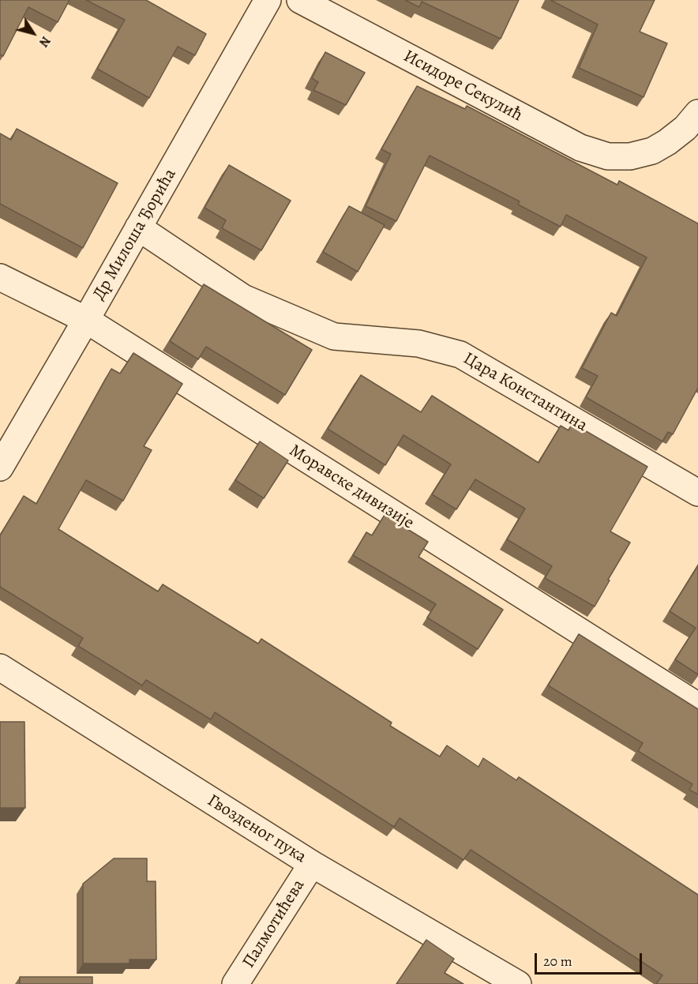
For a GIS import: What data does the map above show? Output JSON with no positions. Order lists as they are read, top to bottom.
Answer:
{
  "streets": {
    "street": [
      "Исидоре Секулић",
      "Др Милоша Ђорића",
      "Цара Константина",
      "Моравске дивизије",
      "Гвозденог пука",
      "Палмотићева"
    ]
  },
  "crossings": [
    ["Др Милоша Ђорића", "Цара Константина"],
    ["Др Милоша Ђорића", "Моравске дивизије"],
    ["Гвозденог пука", "Палмотићева"]
  ],
  "scale_bar": "20 m",
  "north": "bottom right"
}
